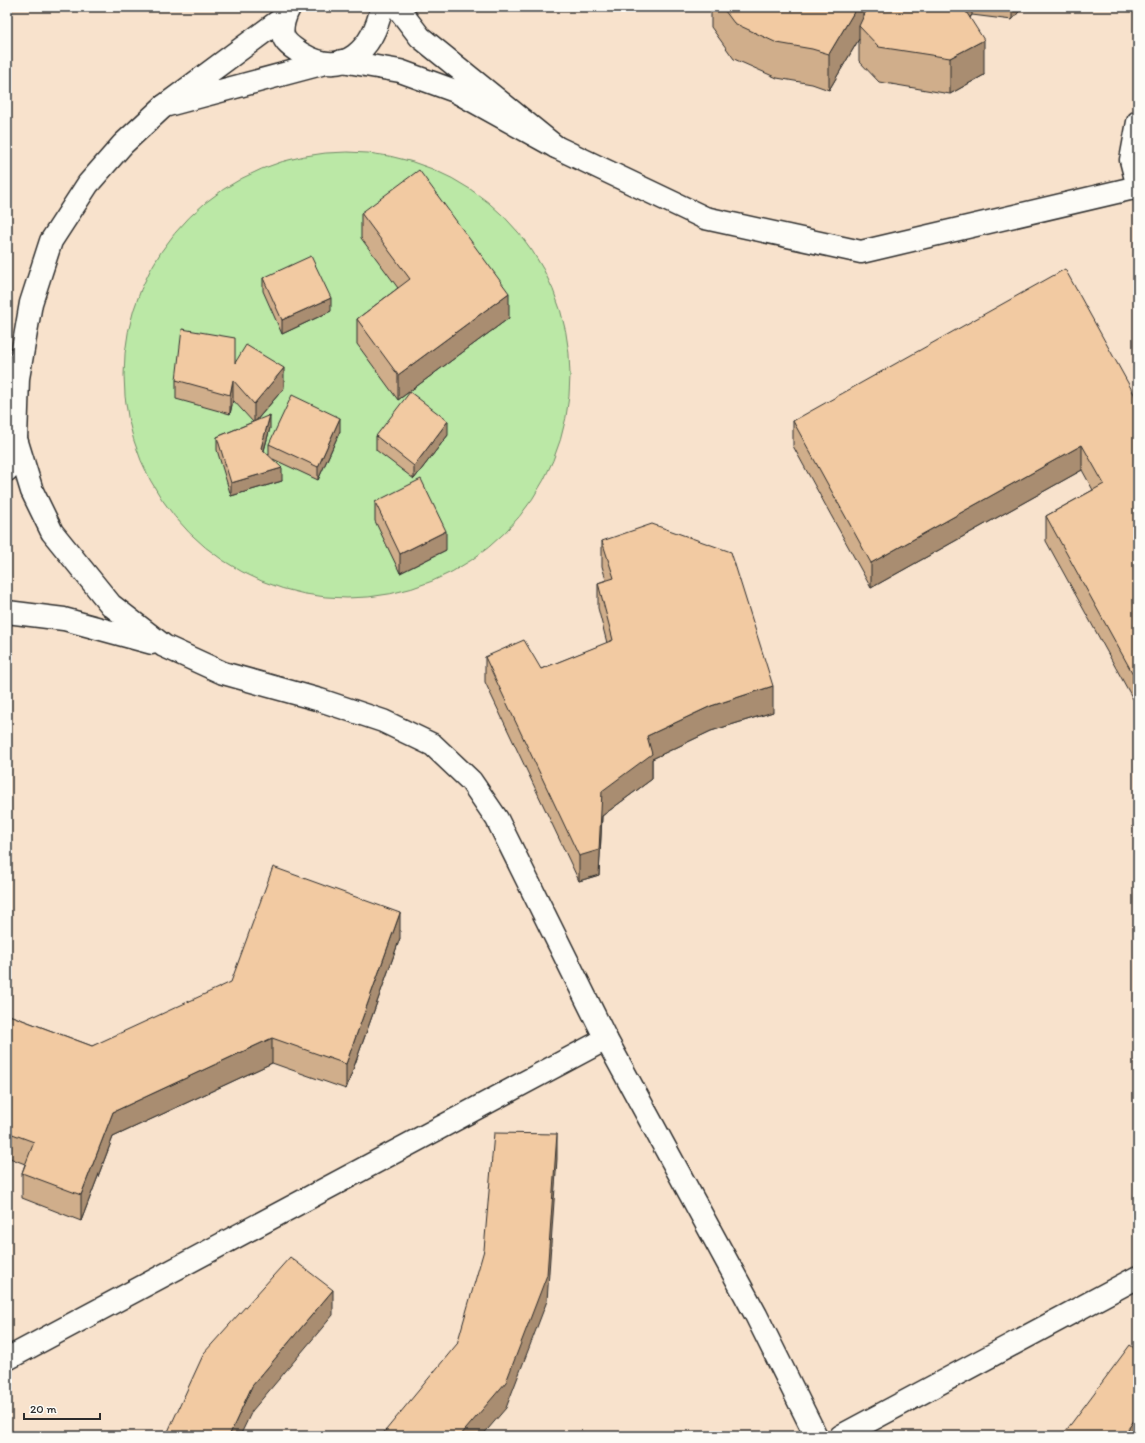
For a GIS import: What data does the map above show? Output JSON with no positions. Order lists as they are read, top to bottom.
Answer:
{
  "scale_bar": "20 m"
}
